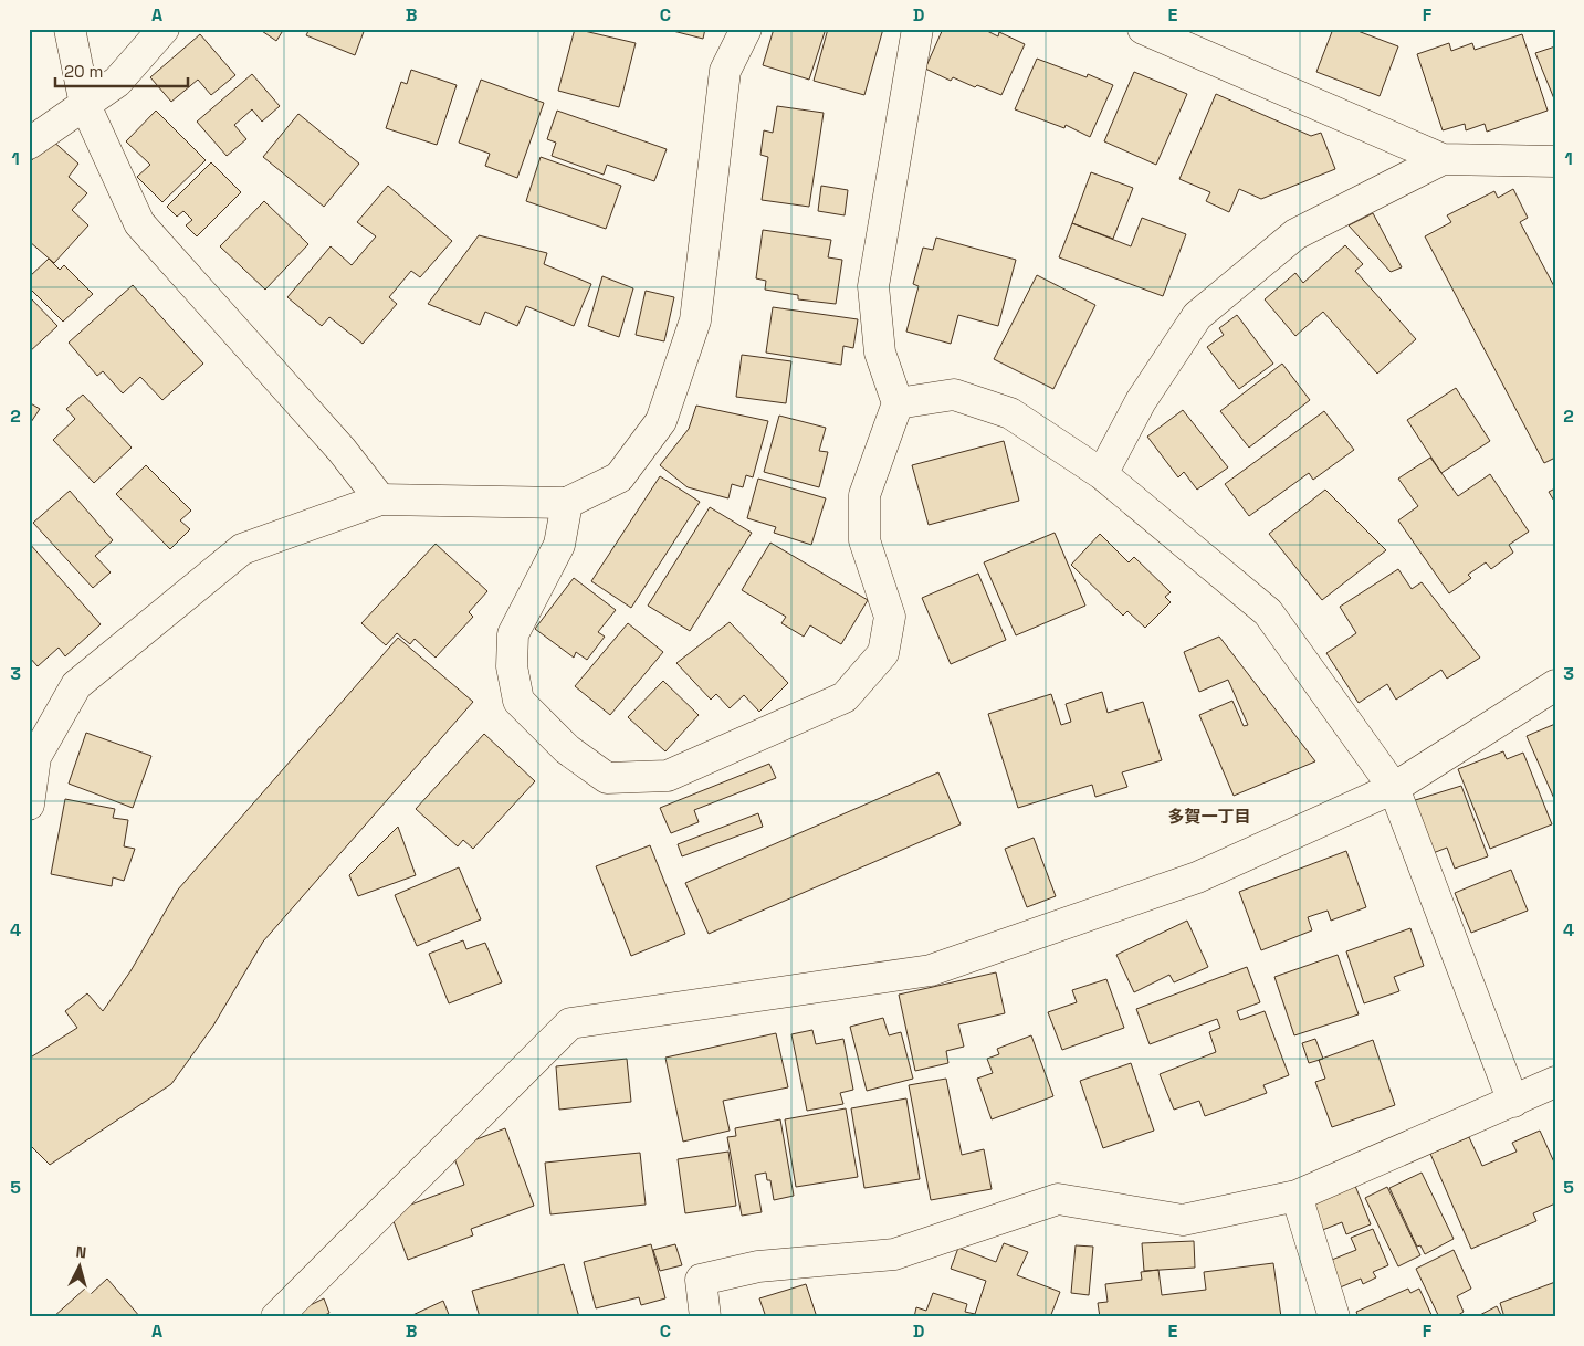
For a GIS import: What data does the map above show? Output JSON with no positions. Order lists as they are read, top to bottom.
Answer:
{
  "districts": ["多賀一丁目"],
  "scale_bar": "20 m",
  "north": "top",
  "grid": {
    "columns": [
      "A",
      "B",
      "C",
      "D",
      "E",
      "F"
    ],
    "rows": [
      "1",
      "2",
      "3",
      "4",
      "5"
    ]
  }
}
